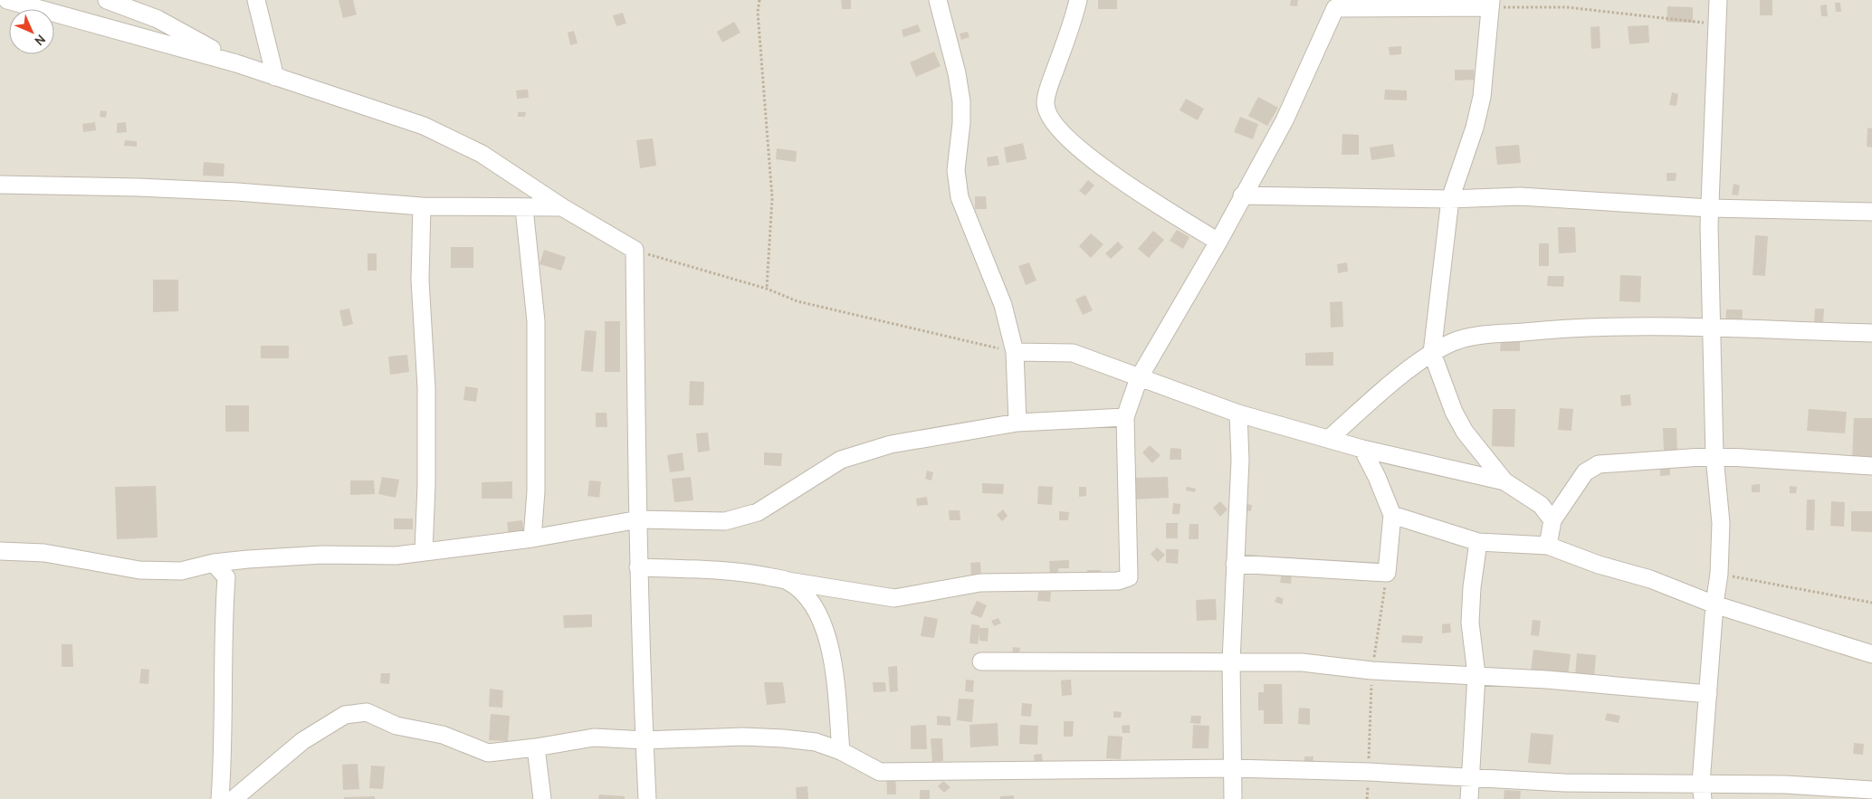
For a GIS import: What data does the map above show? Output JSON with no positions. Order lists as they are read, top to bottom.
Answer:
{
  "north": "bottom right"
}
